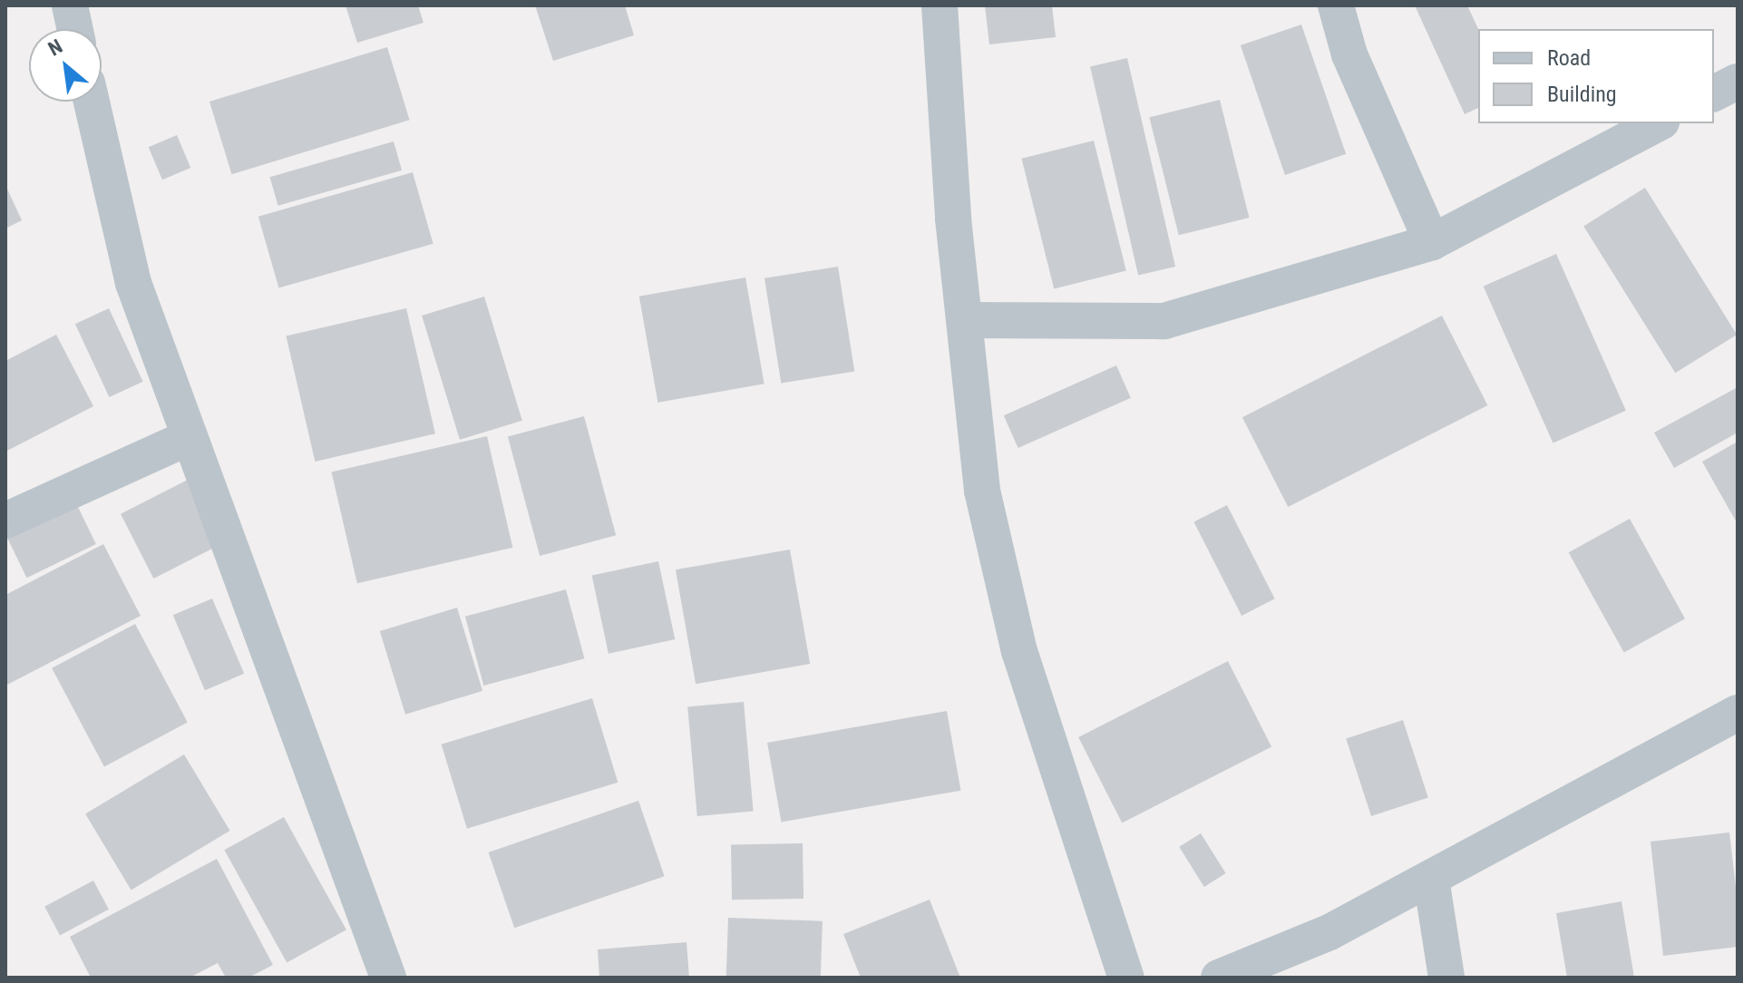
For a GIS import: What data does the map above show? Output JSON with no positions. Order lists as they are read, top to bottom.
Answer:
{
  "legend": ["Road", "Building"],
  "north": "top left"
}
